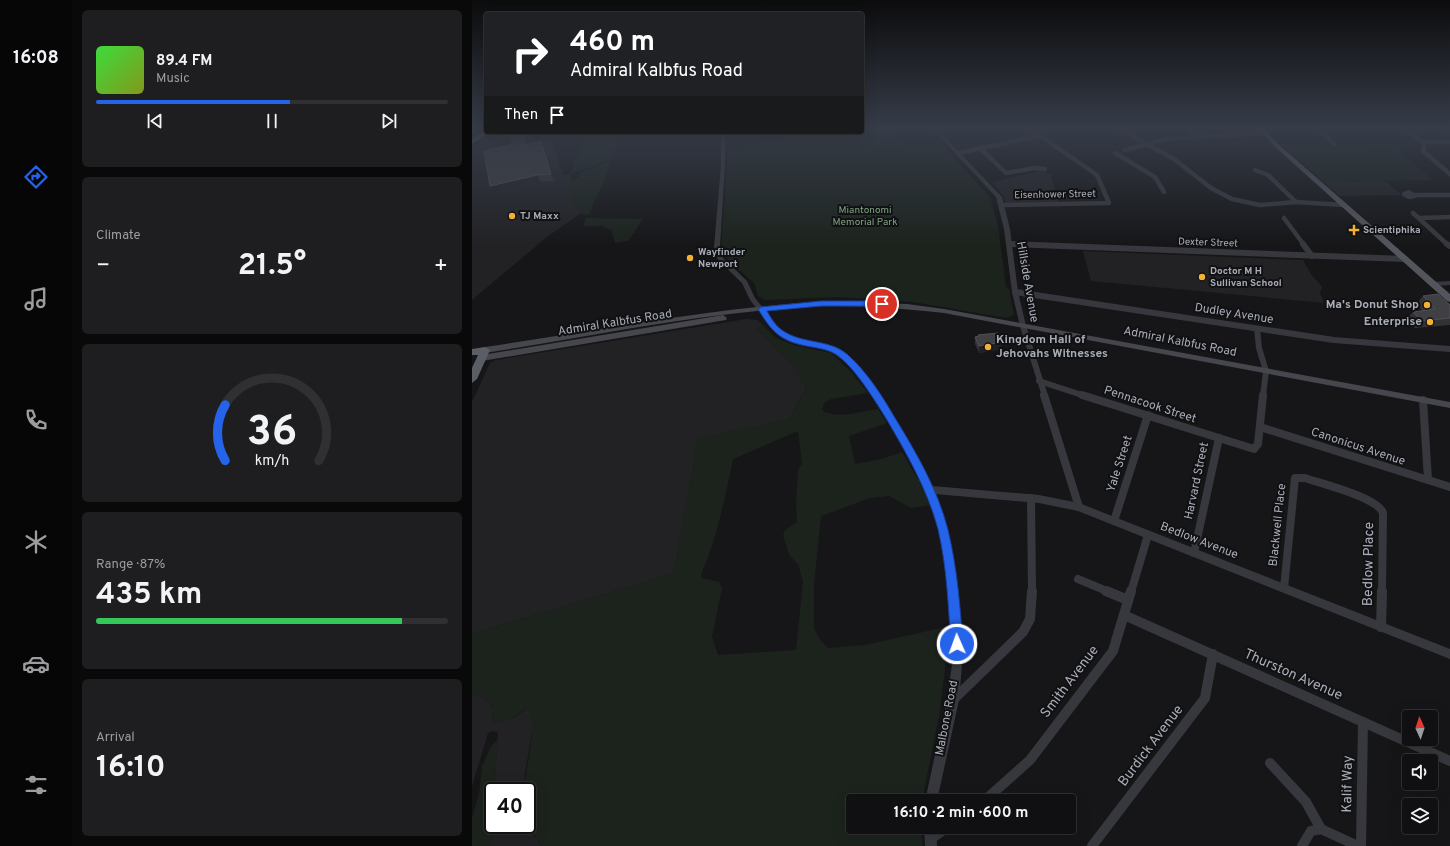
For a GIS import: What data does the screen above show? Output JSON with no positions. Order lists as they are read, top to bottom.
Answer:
{
  "streets": {
    "main road": ["Admiral Kalbfus Road"],
    "street": [
      "Eisenhower Street",
      "Dexter Street",
      "Hillside Avenue",
      "Dudley Avenue",
      "Pennacook Street",
      "Canonicus Avenue",
      "Yale Street",
      "Harvard Street",
      "Blackwell Place",
      "Bedlow Avenue",
      "Bedlow Place",
      "Thurston Avenue",
      "Smith Avenue",
      "Malbone Road",
      "Burdick Avenue",
      "Kalif Way"
    ]
  },
  "crossings": [
    ["Eisenhower Street", "Hillside Avenue"],
    ["Dexter Street", "Hillside Avenue"],
    ["Hillside Avenue", "Dudley Avenue"],
    ["Hillside Avenue", "Admiral Kalbfus Road"],
    ["Hillside Avenue", "Pennacook Street"],
    ["Hillside Avenue", "Bedlow Avenue"],
    ["Admiral Kalbfus Road", "Malbone Road"],
    ["Pennacook Street", "Canonicus Avenue"],
    ["Pennacook Street", "Yale Street"],
    ["Pennacook Street", "Harvard Street"],
    ["Yale Street", "Bedlow Avenue"],
    ["Harvard Street", "Bedlow Avenue"],
    ["Blackwell Place", "Bedlow Avenue"],
    ["Blackwell Place", "Bedlow Place"],
    ["Bedlow Avenue", "Bedlow Place"],
    ["Bedlow Avenue", "Smith Avenue"],
    ["Bedlow Avenue", "Malbone Road"],
    ["Thurston Avenue", "Smith Avenue"],
    ["Thurston Avenue", "Burdick Avenue"],
    ["Thurston Avenue", "Kalif Way"]
  ],
  "parks": ["Miantonomi Memorial Park"],
  "places": {
    "other": [
      "TJ Maxx",
      "Wayfinder Newport",
      "Doctor M H Sullivan School",
      "Ma's Donut Shop",
      "Enterprise",
      "Kingdom Hall of Jehovahs Witnesses"
    ],
    "health": ["Scientiphika"]
  },
  "north": "top",
  "page": {
    "tabs": "16:08",
    "turn": ["460 m", "Admiral Kalbfus Road"],
    "song": ["89.4 FM", "Music"],
    "then": "Then",
    "tile": [
      "Climate",
      ["Range · 87%", "435 km"],
      ["Arrival", "16:10"]
    ],
    "heat": ["−", "21.5°", "+"],
    "limit": "40",
    "trip": "16:10 · 2 min · 600 m",
    "gauge": ["36", "km/h"]
  }
}
